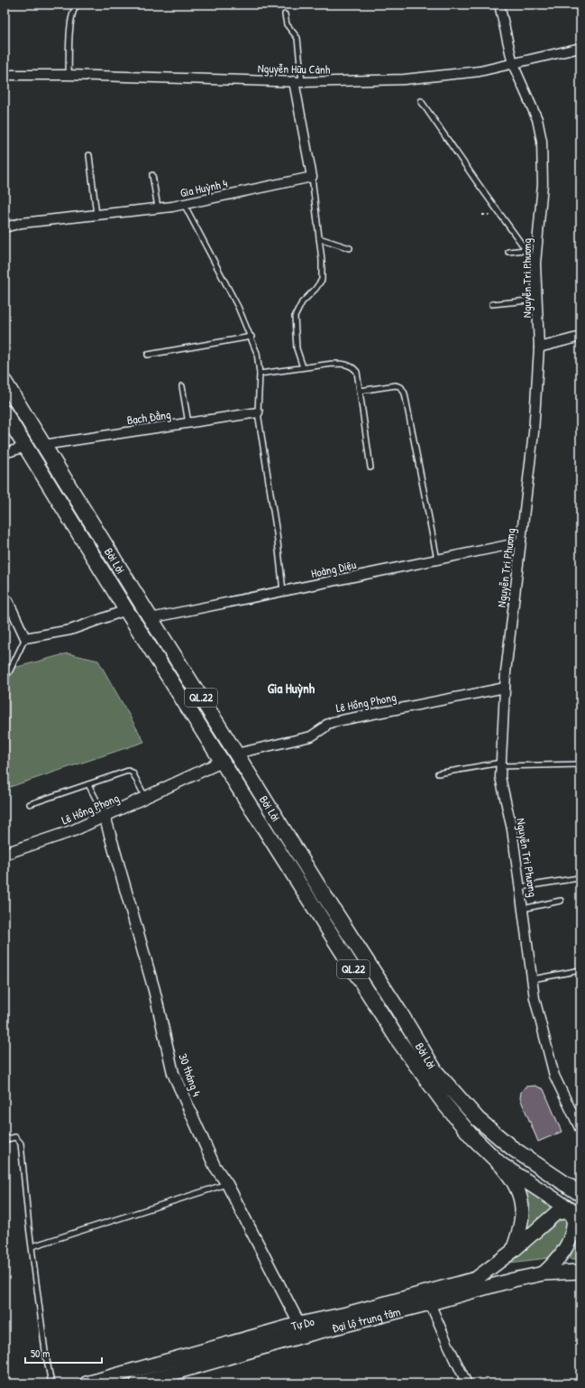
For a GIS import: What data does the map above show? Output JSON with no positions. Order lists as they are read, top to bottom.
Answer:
{
  "streets": {
    "highway": ["Bời Lời", "QL.22"],
    "main road": ["Tự Do"],
    "street": [
      "Nguyễn Hữu Cảnh",
      "Gia Huỳnh 4",
      "Nguyễn Tri Phương",
      "Bạch Đằng",
      "Hoàng Diệu",
      "Lê Hồng Phong",
      "30 tháng 4"
    ]
  },
  "crossings": [
    ["Nguyễn Hữu Cảnh", "Nguyễn Tri Phương"],
    ["Nguyễn Tri Phương", "Hoàng Diệu"],
    ["Nguyễn Tri Phương", "Lê Hồng Phong"],
    ["Bạch Đằng", "Bời Lời"],
    ["Bời Lời", "Hoàng Diệu"],
    ["Bời Lời", "Lê Hồng Phong"],
    ["Bời Lời", "Tự Do"],
    ["Lê Hồng Phong", "30 tháng 4"],
    ["30 tháng 4", "Tự Do"]
  ],
  "districts": ["Gia Huỳnh"],
  "scale_bar": "50 m"
}
